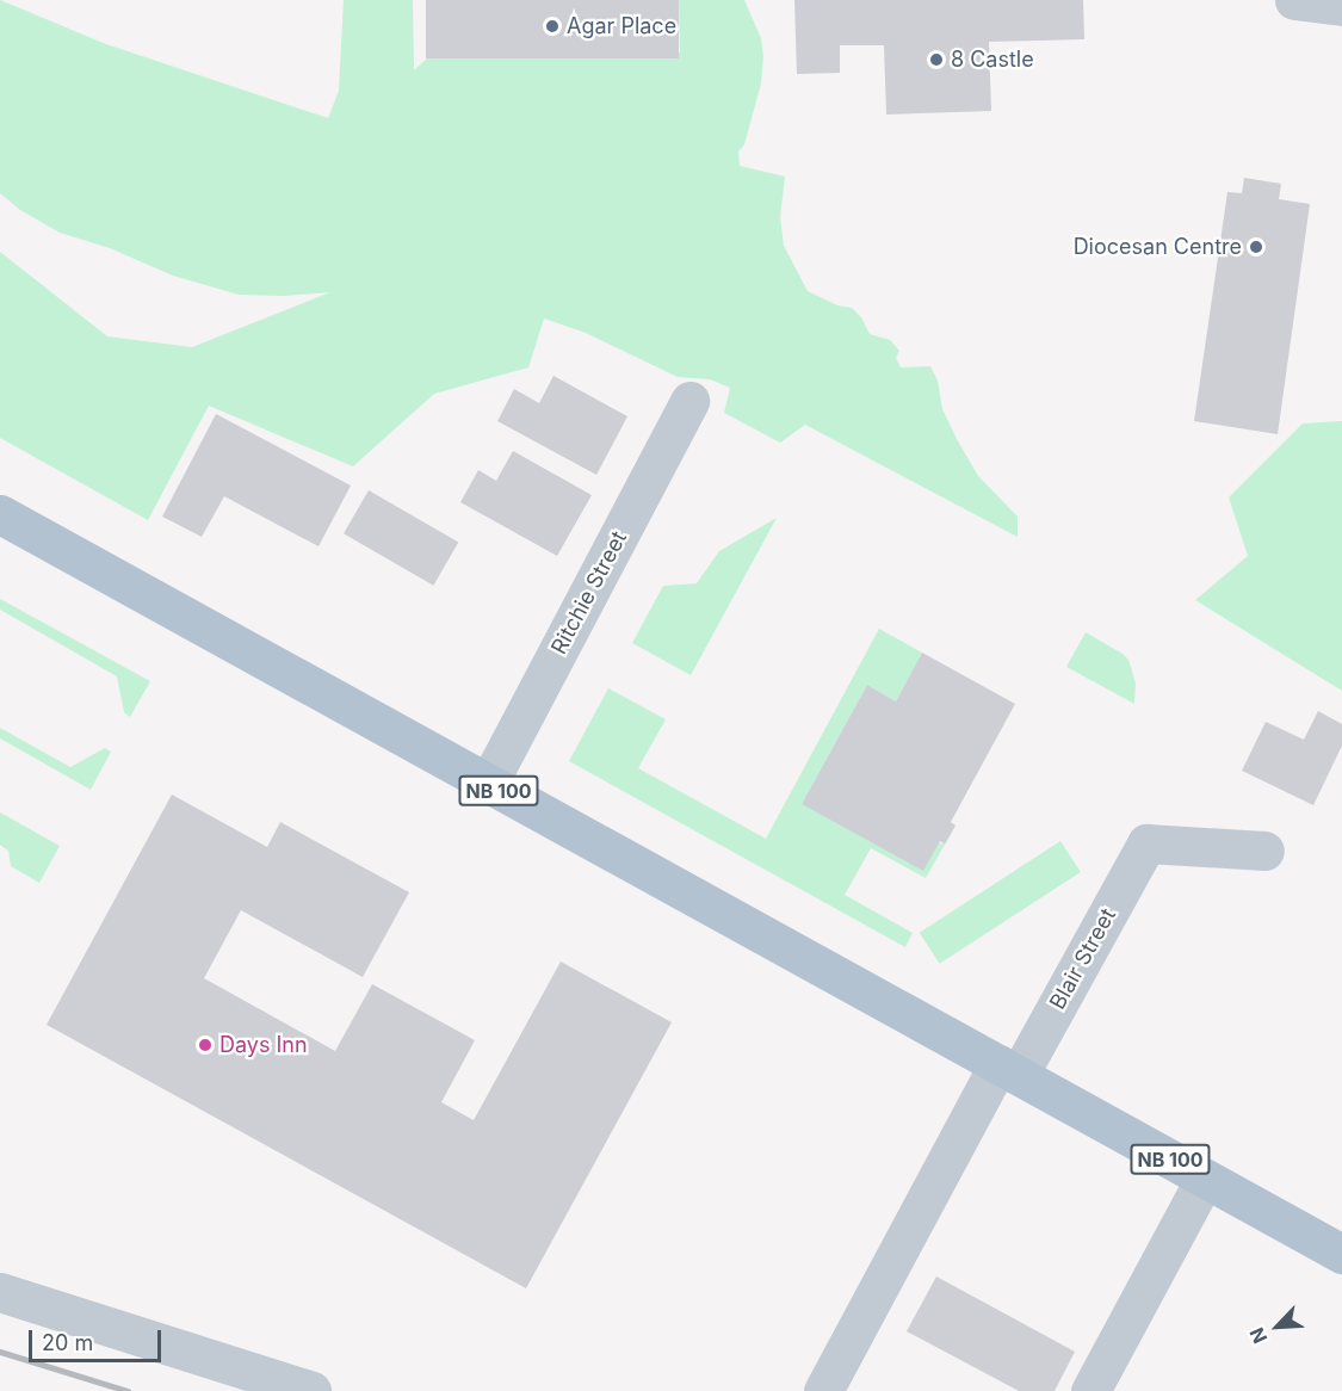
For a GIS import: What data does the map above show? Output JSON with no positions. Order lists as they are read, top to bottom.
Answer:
{
  "streets": {
    "main road": ["NB 100"],
    "street": ["Ritchie Street", "Blair Street"]
  },
  "crossings": [
    ["Ritchie Street", "NB 100"],
    ["NB 100", "Blair Street"]
  ],
  "places": [
    "Agar Place",
    "8 Castle",
    "Diocesan Centre",
    "Days Inn"
  ],
  "scale_bar": "20 m",
  "north": "bottom left"
}
